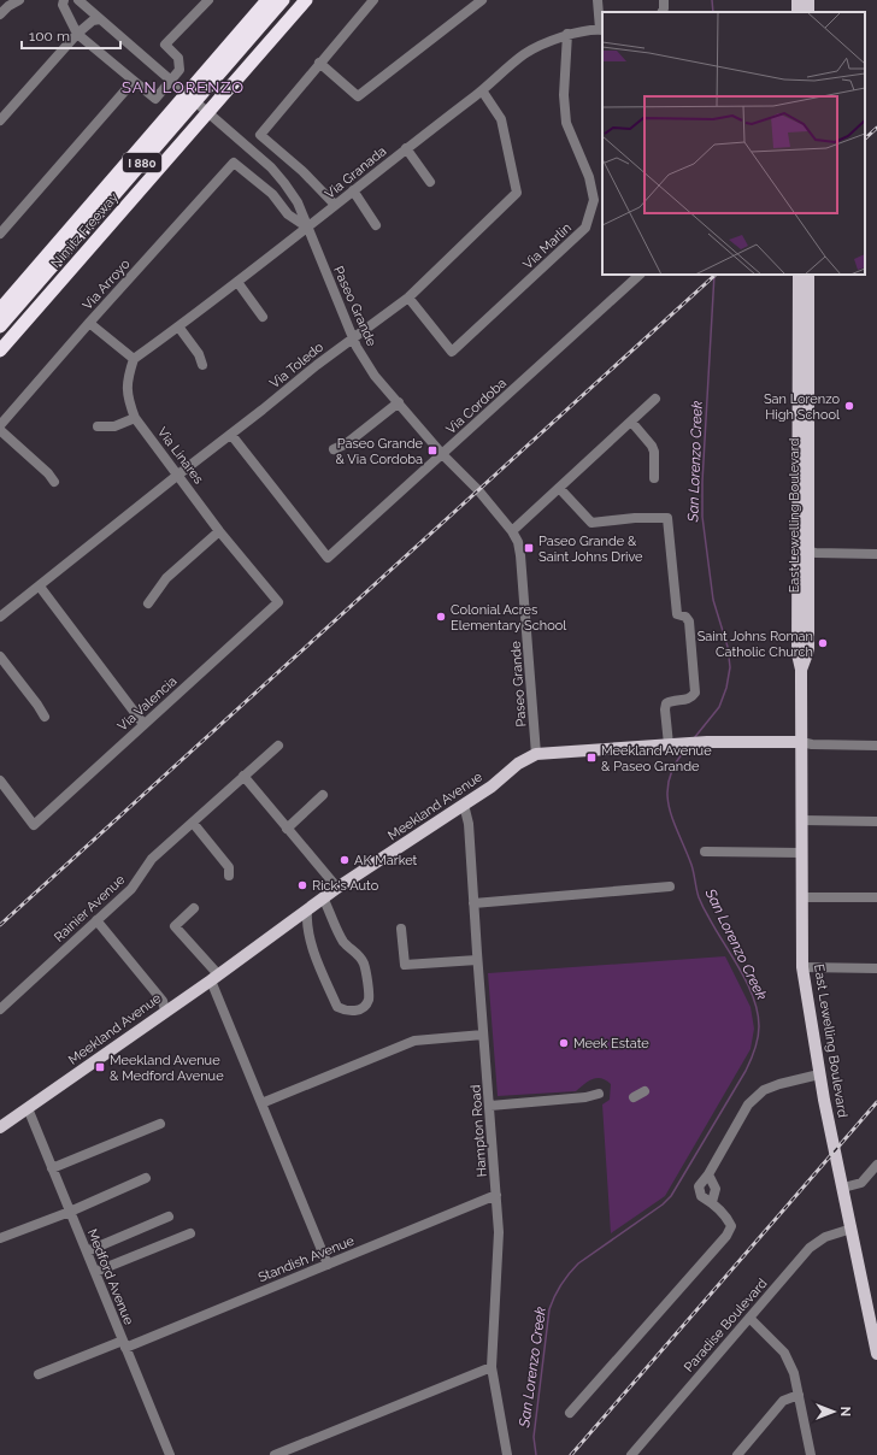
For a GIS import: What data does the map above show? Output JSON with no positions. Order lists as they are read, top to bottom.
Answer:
{
  "streets": {
    "highway": ["I 880", "Nimitz Freeway"],
    "main road": ["East Lewelling Boulevard", "Meekland Avenue"],
    "street": [
      "Via Granada",
      "Via Marlin",
      "Via Arroyo",
      "Paseo Grande",
      "Via Toledo",
      "Via Cordoba",
      "Via Linares",
      "Via Valencia",
      "Rainier Avenue",
      "Hampton Road",
      "Standish Avenue",
      "Medford Avenue",
      "Paradise Boulevard"
    ]
  },
  "crossings": [
    ["Via Granada", "Via Marlin"],
    ["Via Granada", "Via Arroyo"],
    ["Via Granada", "Paseo Grande"],
    ["Via Granada", "Via Toledo"],
    ["Via Granada", "Via Linares"],
    ["Via Marlin", "Via Toledo"],
    ["Via Arroyo", "Paseo Grande"],
    ["Paseo Grande", "Via Toledo"],
    ["Paseo Grande", "Via Cordoba"],
    ["Paseo Grande", "Meekland Avenue"],
    ["Via Toledo", "Via Cordoba"],
    ["Via Toledo", "Via Linares"],
    ["Via Linares", "Via Valencia"],
    ["East Lewelling Boulevard", "Meekland Avenue"],
    ["East Lewelling Boulevard", "Paradise Boulevard"],
    ["Meekland Avenue", "Hampton Road"],
    ["Meekland Avenue", "Medford Avenue"],
    ["Hampton Road", "Standish Avenue"],
    ["Standish Avenue", "Medford Avenue"]
  ],
  "districts": ["SAN LORENZO"],
  "water": ["San Lorenzo Creek"],
  "places": {
    "other": [
      "San Lorenzo High School",
      "Colonial Acres Elementary School",
      "Saint Johns Roman Catholic Church",
      "AK Market",
      "Rick's Auto",
      "Meek Estate"
    ],
    "transit": [
      "Paseo Grande & Via Cordoba",
      "Paseo Grande & Saint Johns Drive",
      "Meekland Avenue & Paseo Grande",
      "Meekland Avenue & Medford Avenue"
    ]
  },
  "scale_bar": "100 m",
  "north": "right"
}
